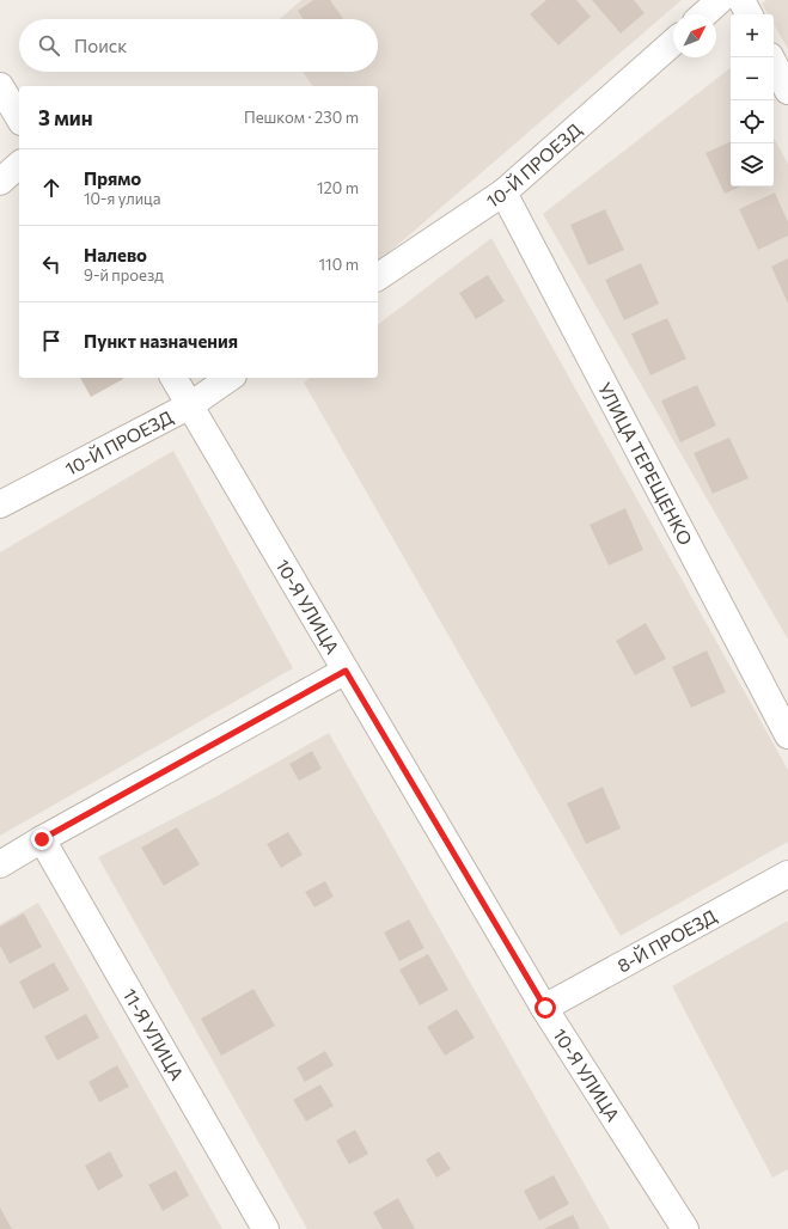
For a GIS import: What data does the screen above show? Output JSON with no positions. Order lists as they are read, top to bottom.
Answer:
{
  "streets": {
    "street": [
      "10-Й ПРОЕЗД",
      "УЛИЦА ТЕРЕЩЕНКО",
      "10-Я УЛИЦА",
      "8-Й ПРОЕЗД",
      "11-Я УЛИЦА"
    ]
  },
  "crossings": [
    ["10-Й ПРОЕЗД", "УЛИЦА ТЕРЕЩЕНКО"],
    ["10-Й ПРОЕЗД", "10-Я УЛИЦА"],
    ["10-Я УЛИЦА", "8-Й ПРОЕЗД"]
  ],
  "north": "top right",
  "page": {
    "map_buttons": ["+", "−"],
    "search": "Поиск",
    "heading": ["3 мин", "Пешком · 230 m"],
    "list": [
      ["Прямо", "10-я улица", "120 m"],
      ["Налево", "9-й проезд", "110 m"],
      "Пункт назначения"
    ]
  }
}
